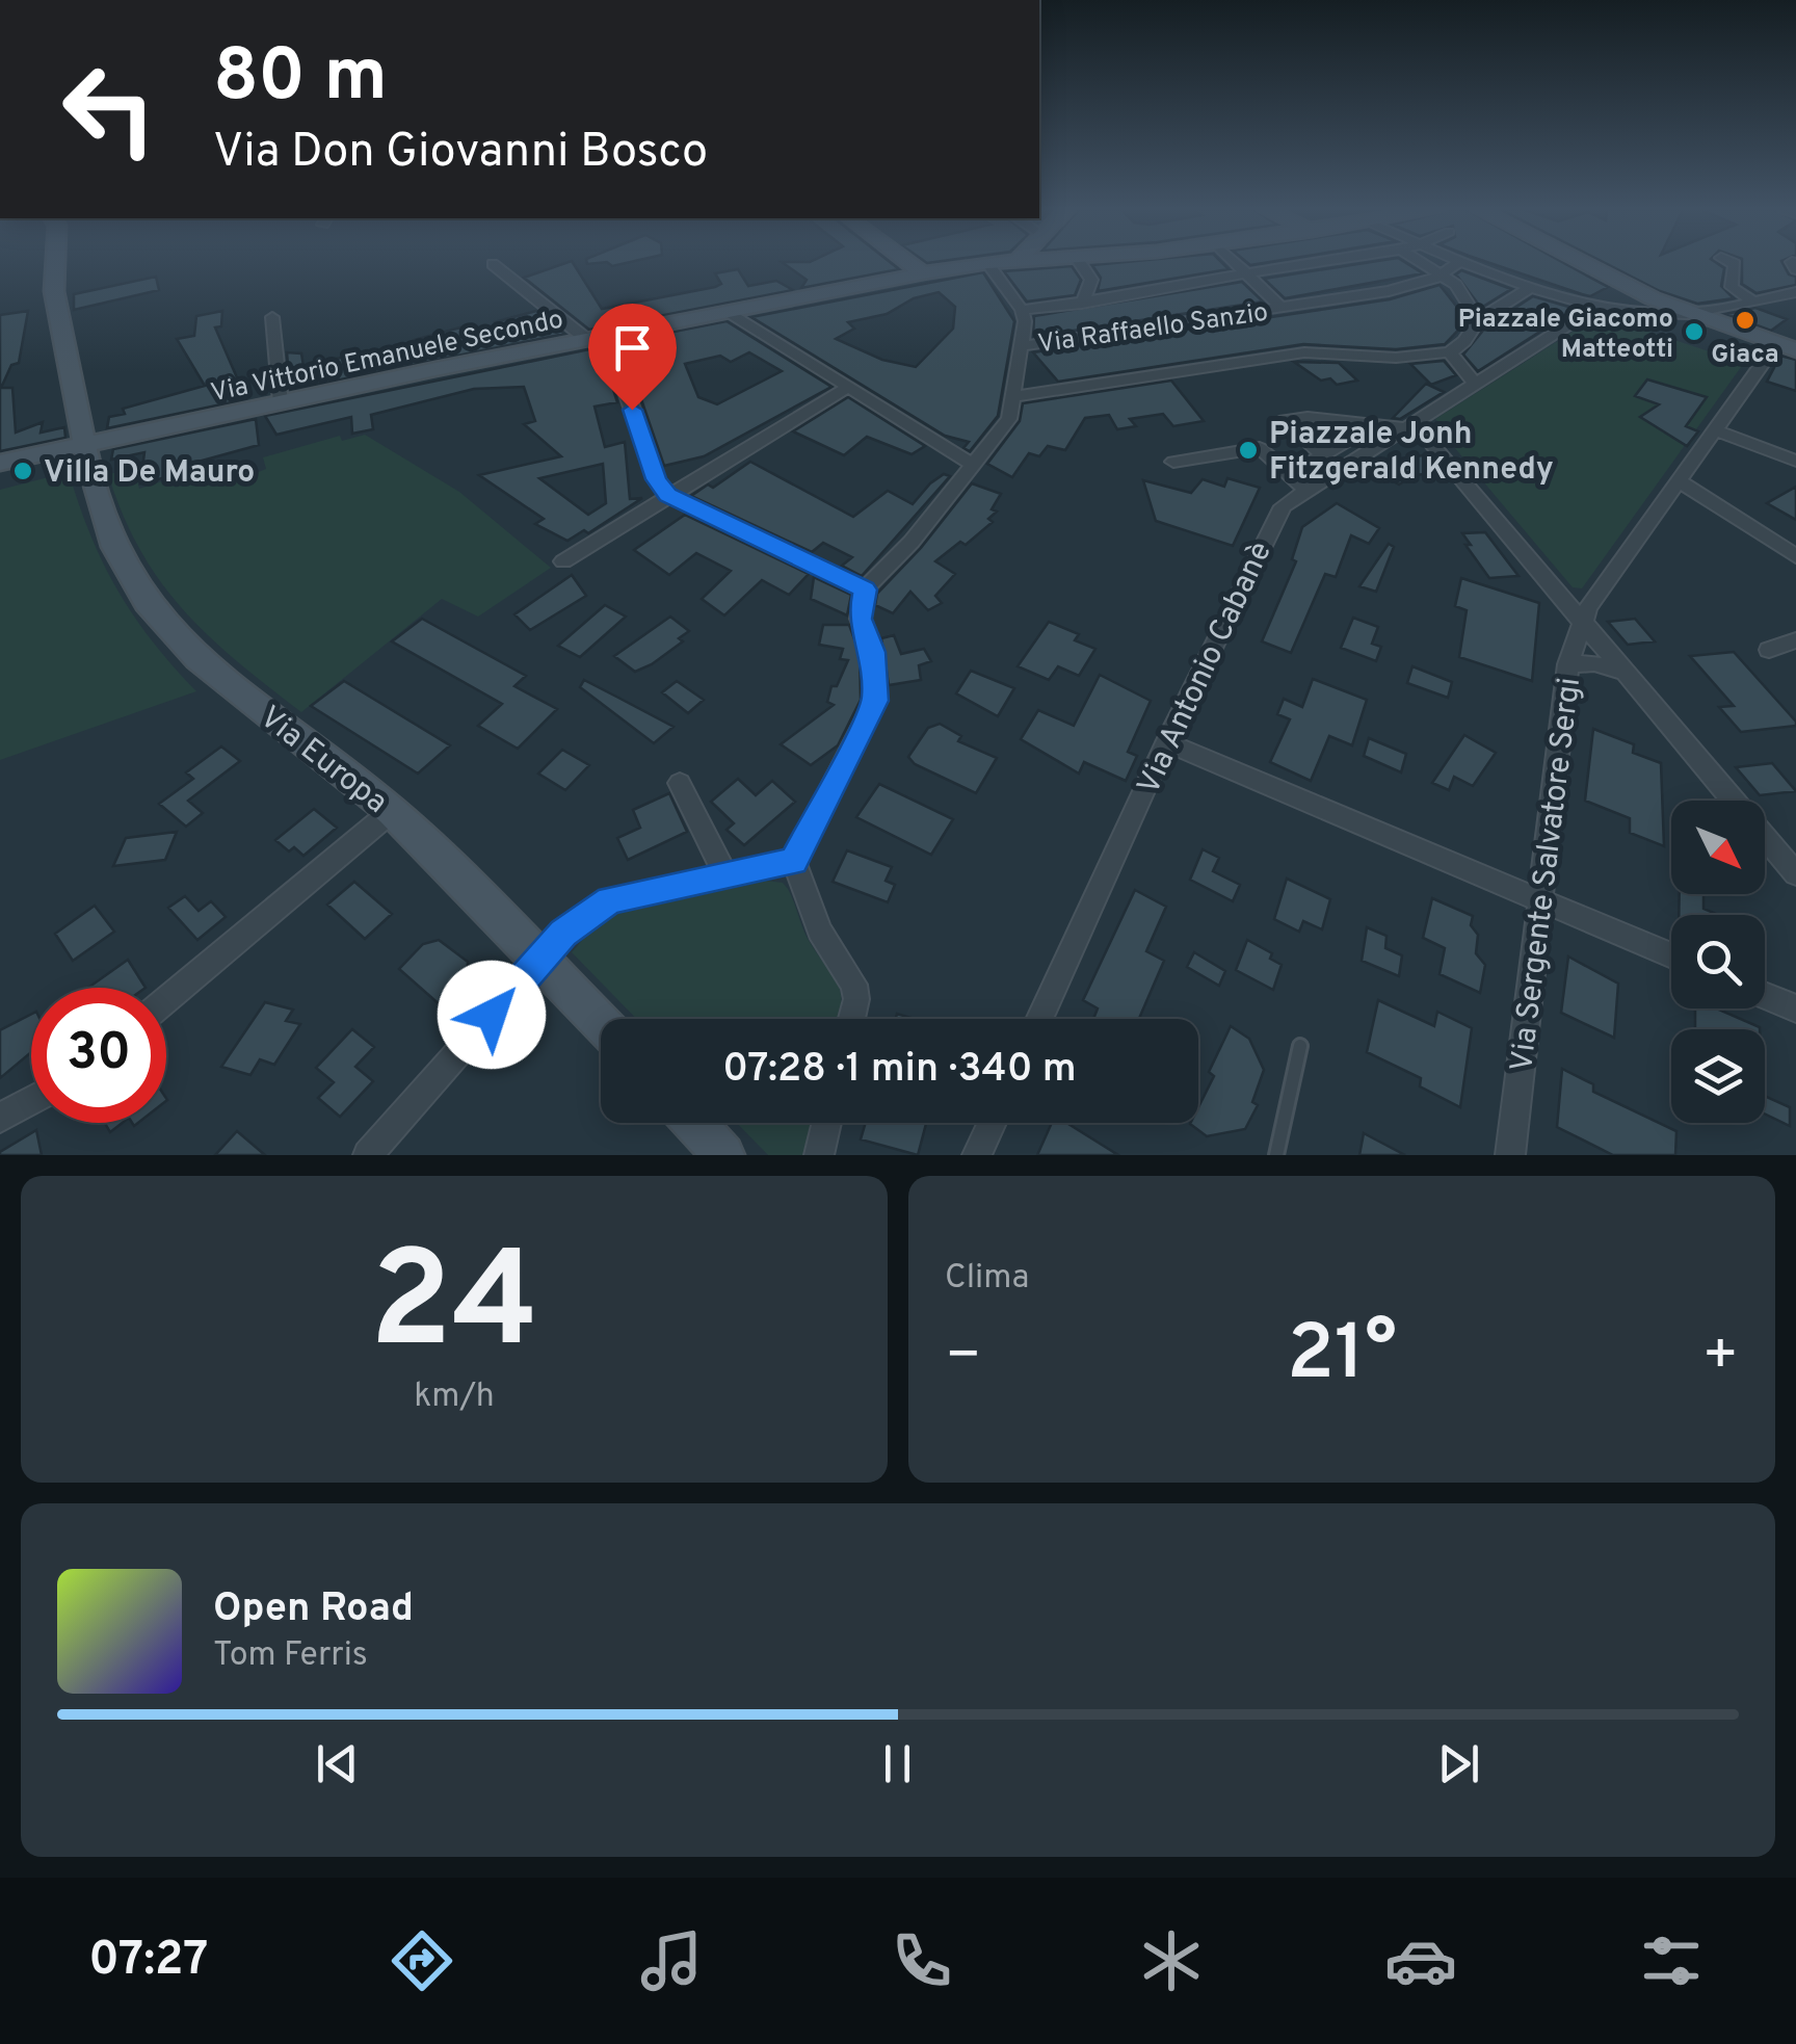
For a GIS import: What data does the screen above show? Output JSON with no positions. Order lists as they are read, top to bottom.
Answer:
{
  "streets": {
    "street": [
      "Via Raffaello Sanzio",
      "Via Vittorio Emanuele Secondo",
      "Via Antonio Cabanè",
      "Via Europa",
      "Via Sergente Salvatore Sergi"
    ]
  },
  "crossings": [
    ["Via Vittorio Emanuele Secondo", "Via Europa"]
  ],
  "places": [
    "Giaca",
    "Piazzale Giacomo Matteotti",
    "Piazzale Jonh Fitzgerald Kennedy",
    "Villa De Mauro"
  ],
  "north": "bottom right",
  "page": {
    "turn": ["80 m", "Via Don Giovanni Bosco"],
    "limit": "30",
    "trip": "07:28 · 1 min · 340 m",
    "tile": [
      ["24", "km/h"],
      "Clima"
    ],
    "heat": ["−", "21°", "+"],
    "song": ["Open Road", "Tom Ferris"],
    "tabs": "07:27"
  }
}
